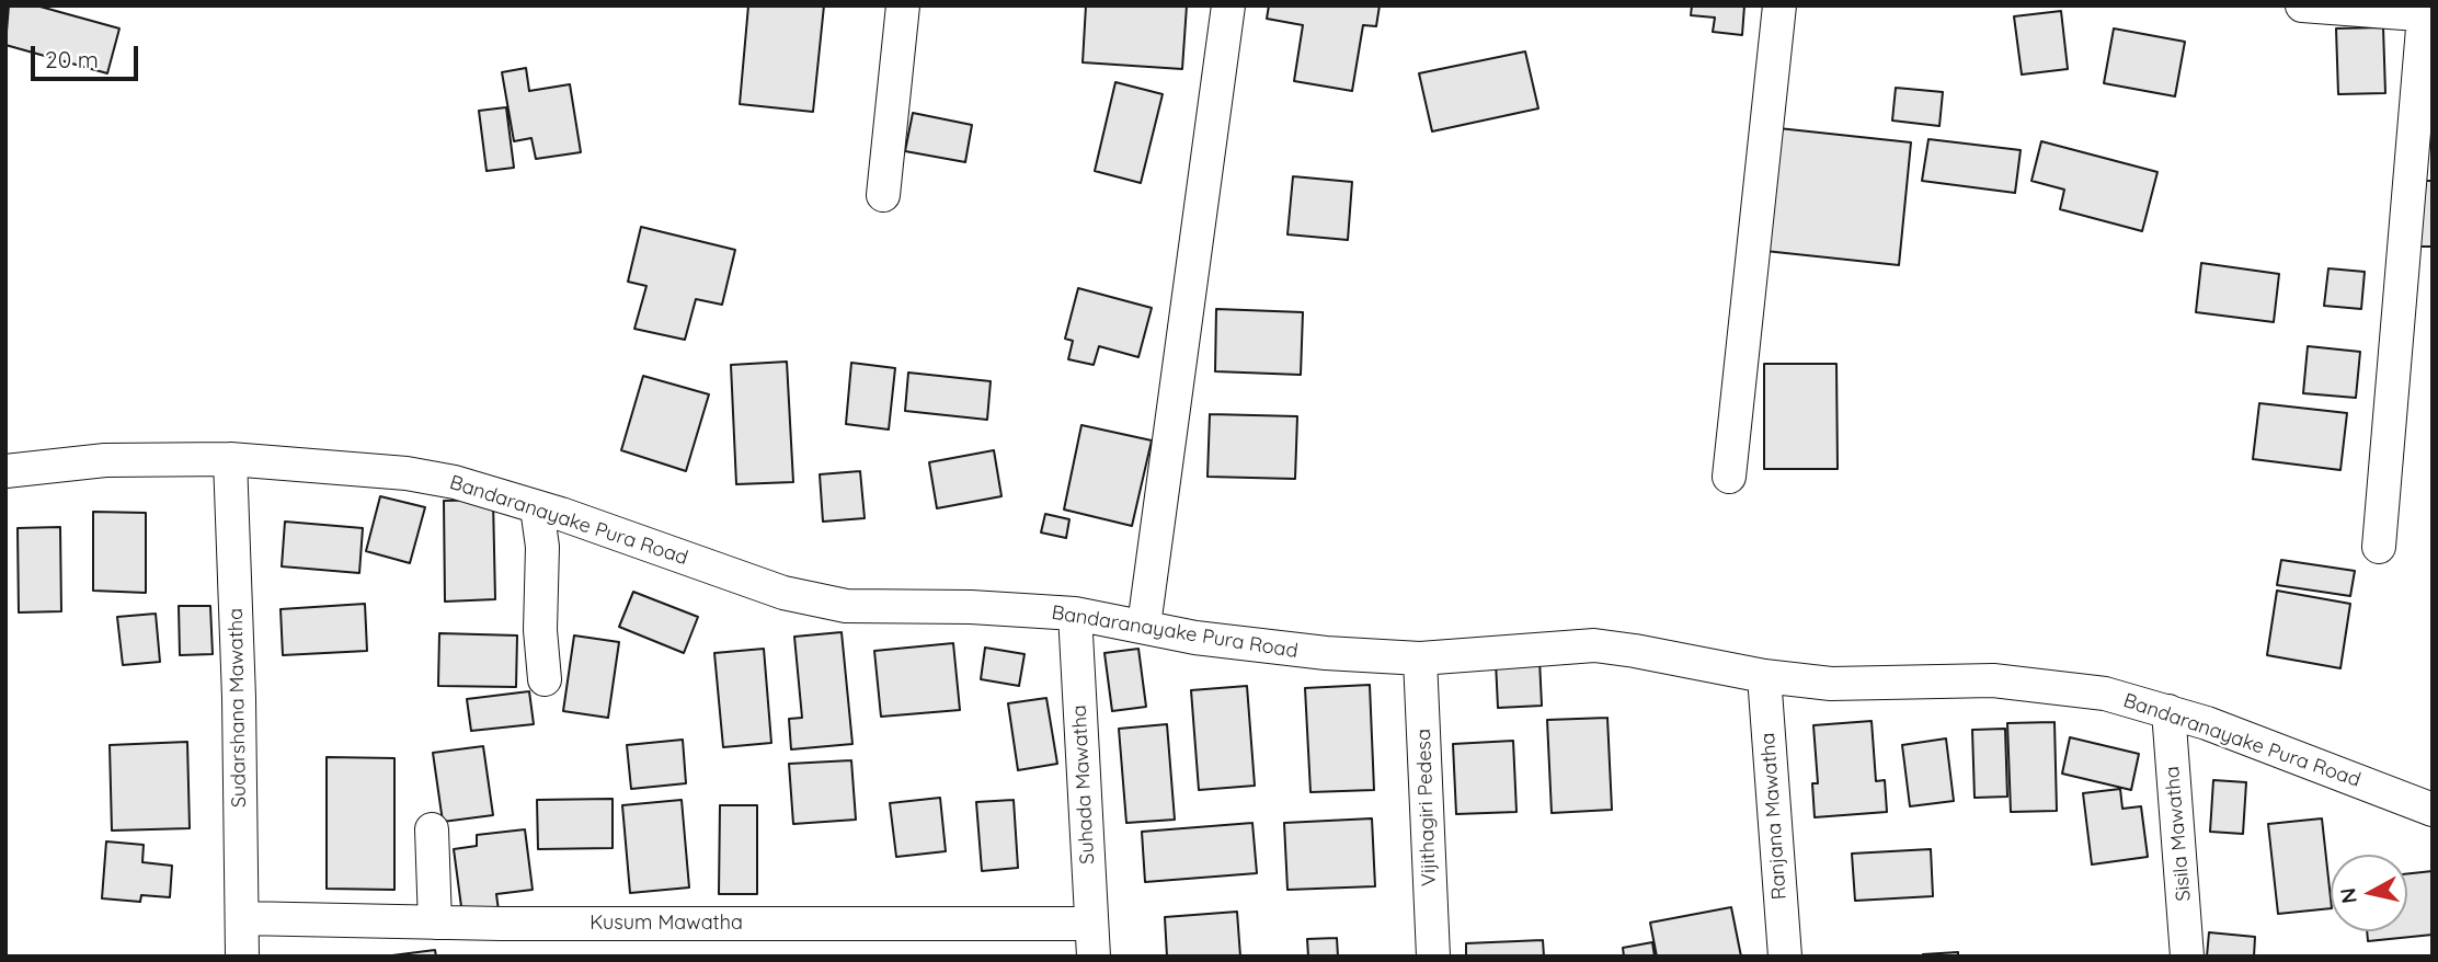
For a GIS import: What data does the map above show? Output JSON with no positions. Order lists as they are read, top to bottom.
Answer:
{
  "streets": {
    "street": [
      "Bandaranayake Pura Road",
      "Sudarshana Mawatha",
      "Suhada Mawatha",
      "Vijithagiri Pedesa",
      "Ranjana Mawatha",
      "Sisila Mawatha",
      "Kusum Mawatha"
    ]
  },
  "crossings": [
    ["Bandaranayake Pura Road", "Sudarshana Mawatha"],
    ["Bandaranayake Pura Road", "Suhada Mawatha"],
    ["Bandaranayake Pura Road", "Vijithagiri Pedesa"],
    ["Bandaranayake Pura Road", "Ranjana Mawatha"],
    ["Bandaranayake Pura Road", "Sisila Mawatha"],
    ["Sudarshana Mawatha", "Kusum Mawatha"],
    ["Suhada Mawatha", "Kusum Mawatha"]
  ],
  "scale_bar": "20 m",
  "north": "left"
}
